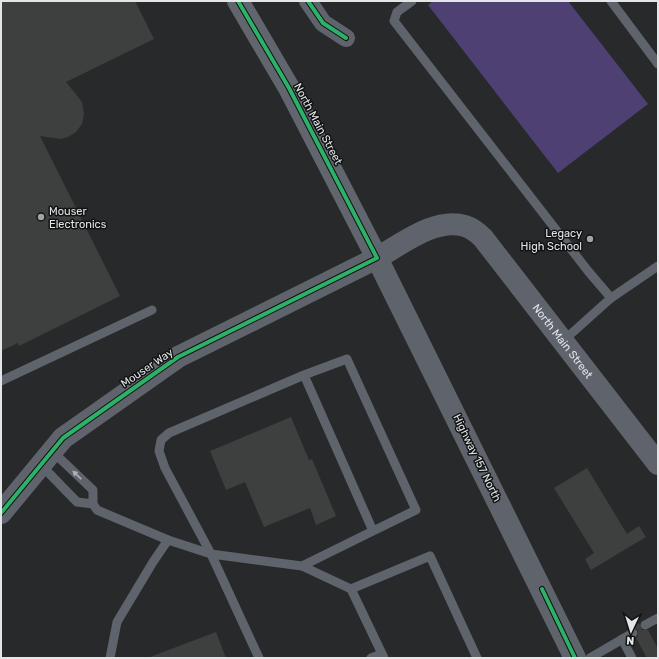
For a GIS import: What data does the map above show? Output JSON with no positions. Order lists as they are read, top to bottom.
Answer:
{
  "streets": {
    "main road": ["North Main Street", "Highway 157 North"],
    "street": ["Mouser Way"]
  },
  "crossings": [
    ["North Main Street", "Mouser Way"],
    ["North Main Street", "Highway 157 North"],
    ["Mouser Way", "Highway 157 North"]
  ],
  "places": ["Mouser Electronics", "Legacy High School"],
  "north": "bottom"
}
